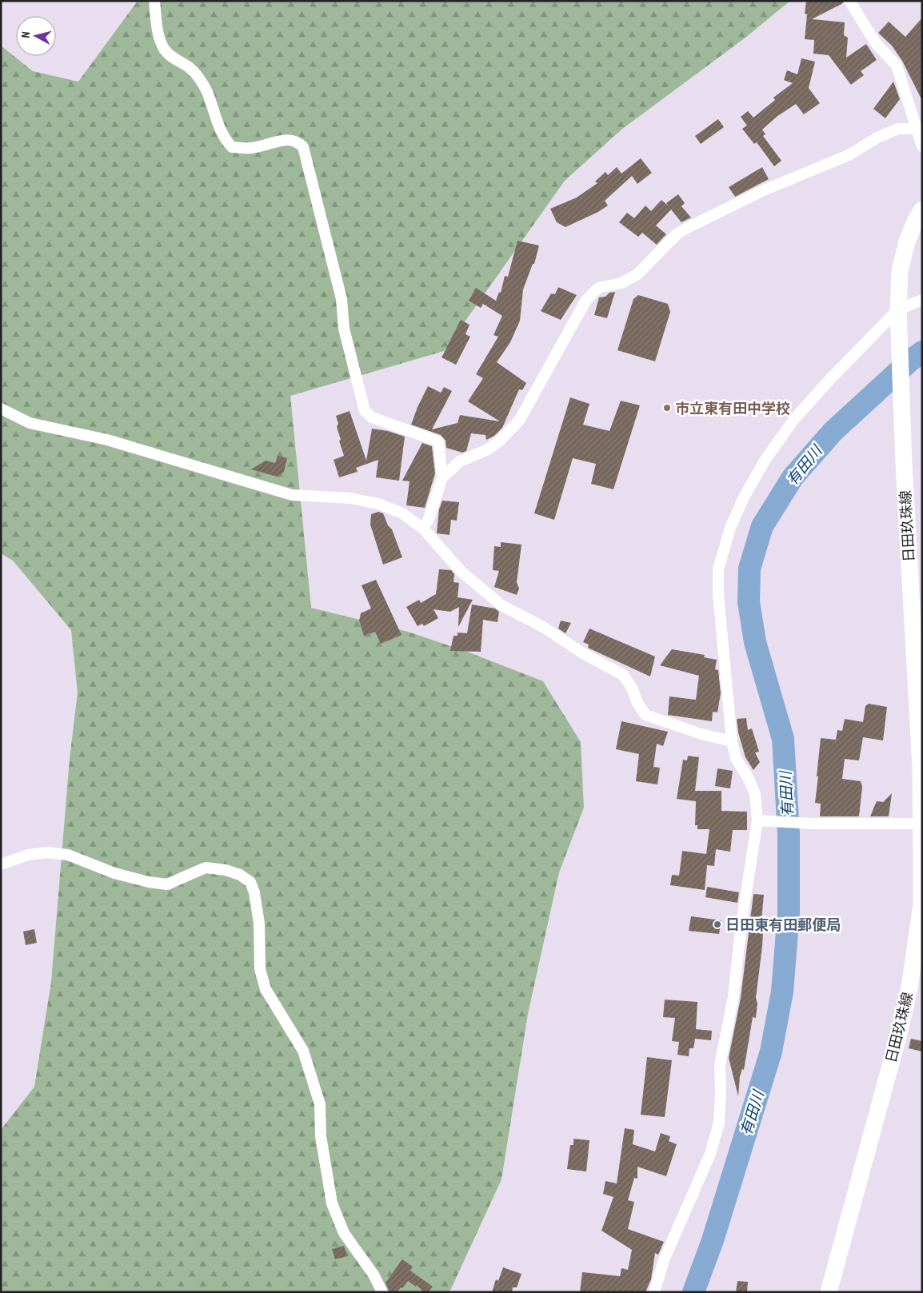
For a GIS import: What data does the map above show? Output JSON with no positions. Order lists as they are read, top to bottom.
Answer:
{
  "streets": {
    "main road": ["日田玖珠線"]
  },
  "water": ["有田川"],
  "places": ["市立東有田中学校", "日田東有田郵便局"],
  "north": "left"
}
